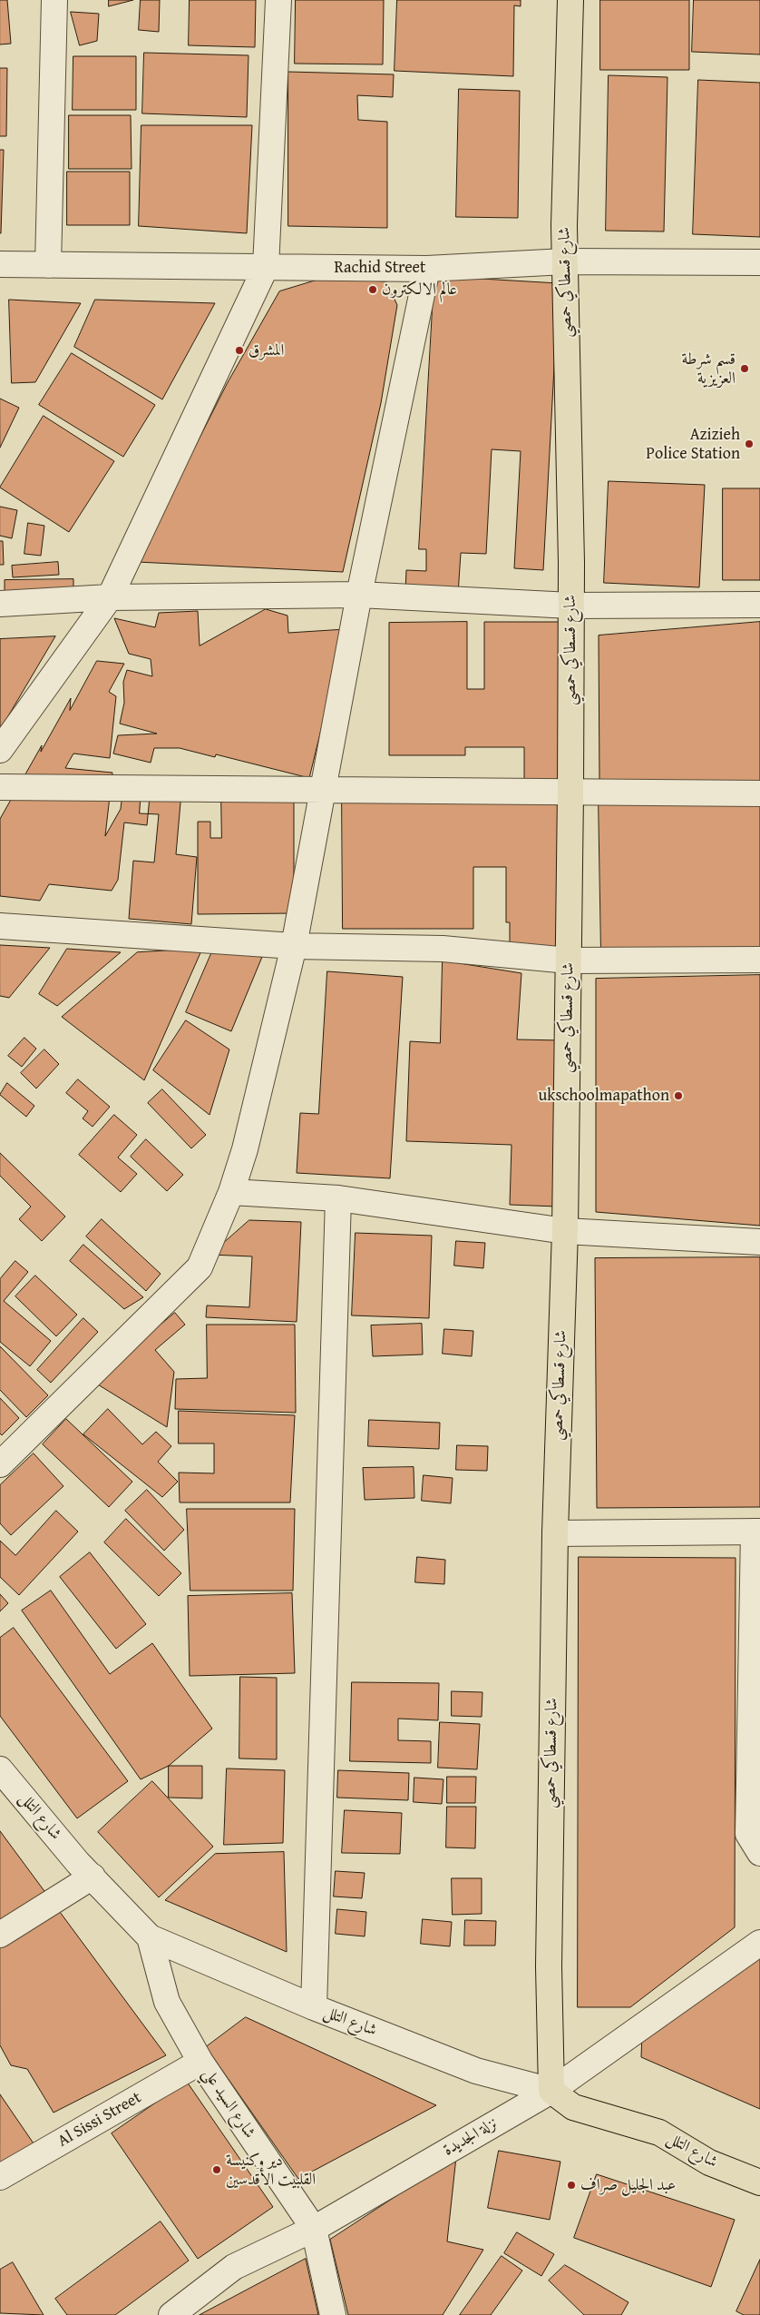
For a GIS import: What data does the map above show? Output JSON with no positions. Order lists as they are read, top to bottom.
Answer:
{
  "streets": {
    "main road": ["شارع قسطاكي حمصي", "شارع التلل"],
    "street": [
      "Rachid Street",
      "شارع السيد علي",
      "Al Sissi Street",
      "نزلة الجديدة"
    ]
  },
  "crossings": [
    ["Rachid Street", "شارع قسطاكي حمصي"],
    ["شارع قسطاكي حمصي", "شارع التلل"],
    ["شارع قسطاكي حمصي", "نزلة الجديدة"],
    ["شارع التلل", "شارع السيد علي"],
    ["شارع التلل", "نزلة الجديدة"],
    ["شارع السيد علي", "Al Sissi Street"],
    ["شارع السيد علي", "نزلة الجديدة"]
  ],
  "places": [
    "عالم الالكترون",
    "المشرق",
    "قسم شرطة العزيزية",
    "Azizieh Police Station",
    "ukschoolmapathon",
    "دير وكنيسة القلبيت الأقدسين",
    "عبد الجليل صراف"
  ]
}
